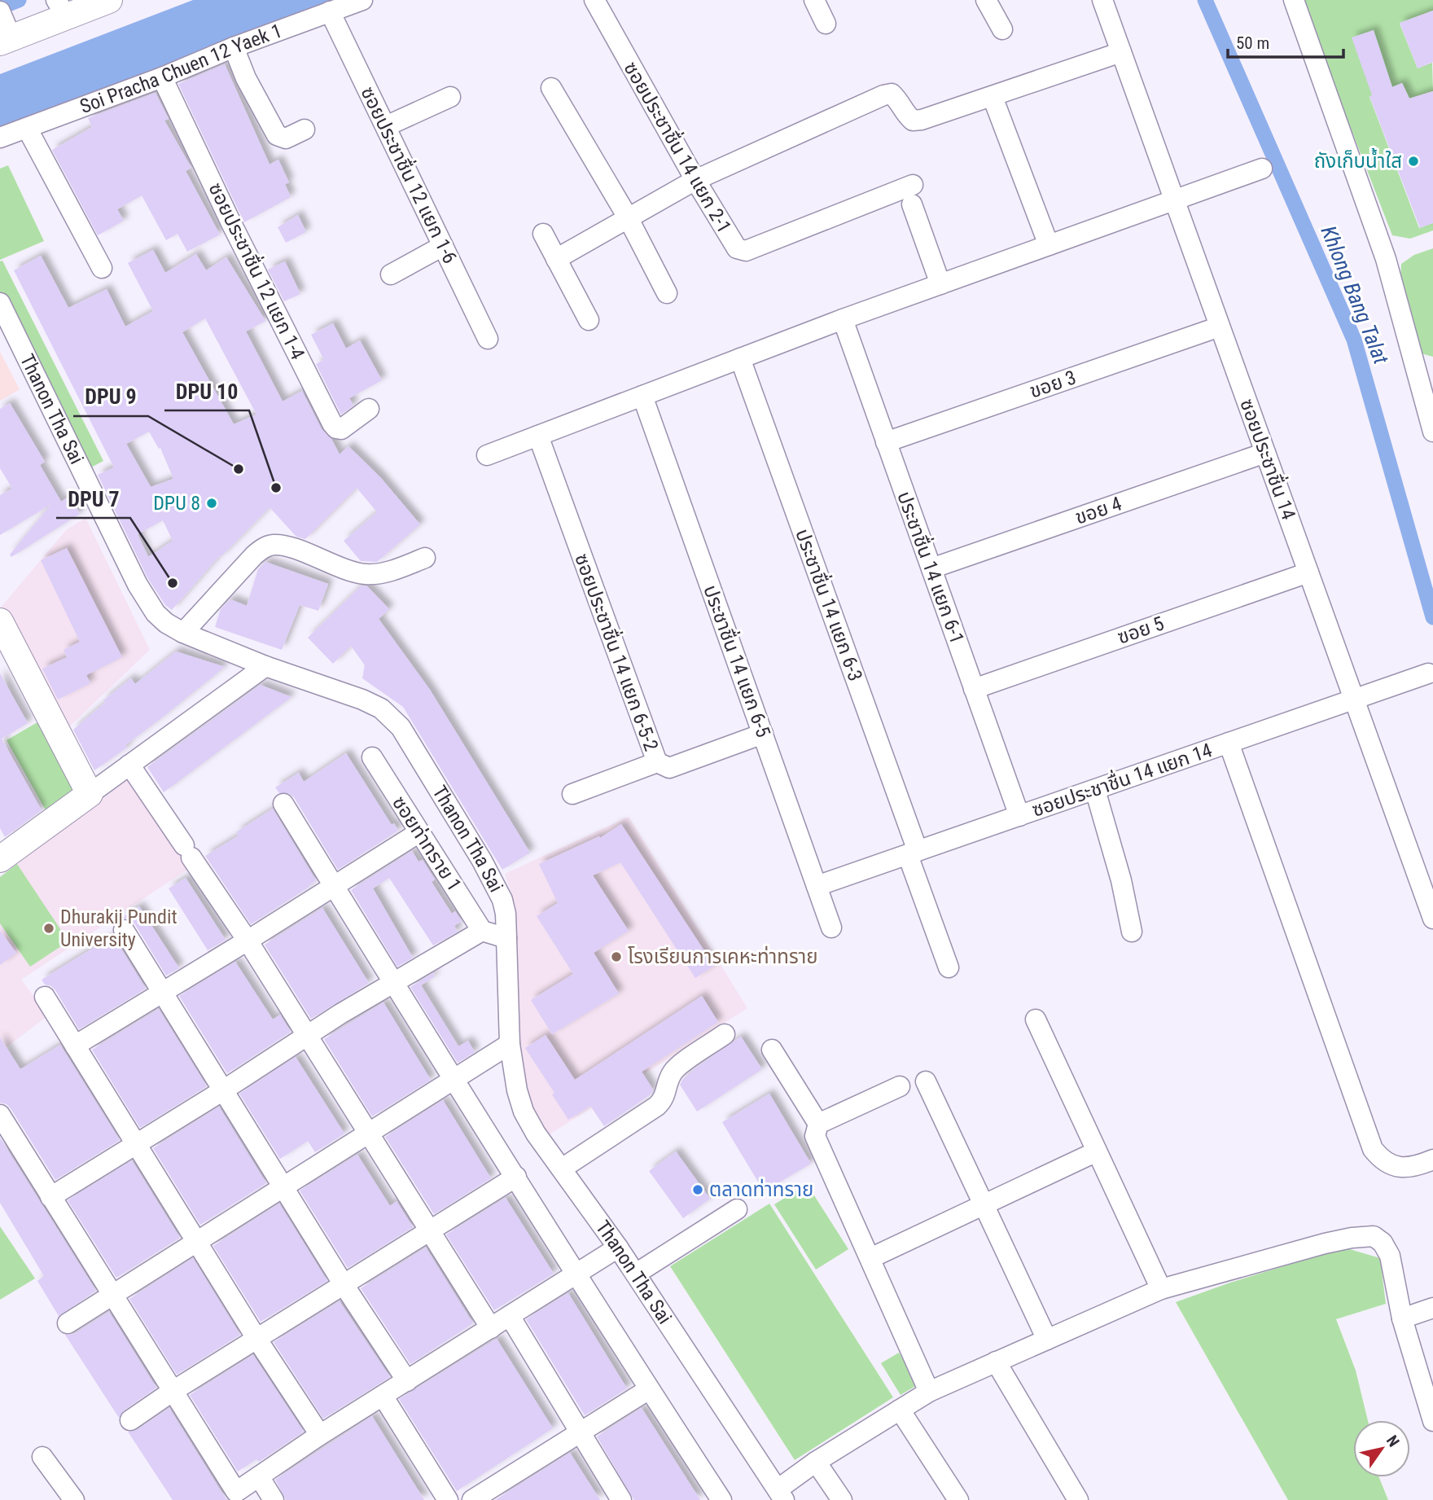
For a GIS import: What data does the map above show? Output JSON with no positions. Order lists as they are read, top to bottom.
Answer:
{
  "streets": {
    "street": [
      "Soi Pracha Chuen 12 Yaek 1",
      "ซอยประชาชื่น 14 แยก 2-1",
      "ซอยประชาชื่น 12 แยก 1-6",
      "ซอยประชาชื่น 12 แยก 1-4",
      "ขอย 3",
      "Thanon Tha Sai",
      "ซอยประชาชื่น 14",
      "ขอย 4",
      "ประชาชื่น 14 แยก 6-1",
      "ประชาชื่น 14 แยก 6-3",
      "ฃอย 5",
      "ซอยประชาชื่น 14 แยก 6-5-2",
      "ประชาชื่น 14 แยก 6-5",
      "ซอยประชาชื่น 14 แยก 14",
      "ซอยท่าทราย 1"
    ]
  },
  "crossings": [
    ["Soi Pracha Chuen 12 Yaek 1", "ซอยประชาชื่น 12 แยก 1-6"],
    ["Soi Pracha Chuen 12 Yaek 1", "ซอยประชาชื่น 12 แยก 1-4"],
    ["ขอย 3", "ซอยประชาชื่น 14"],
    ["ขอย 3", "ประชาชื่น 14 แยก 6-1"],
    ["ซอยประชาชื่น 14", "ขอย 4"],
    ["ซอยประชาชื่น 14", "ฃอย 5"],
    ["ซอยประชาชื่น 14", "ซอยประชาชื่น 14 แยก 14"],
    ["ขอย 4", "ประชาชื่น 14 แยก 6-1"],
    ["ประชาชื่น 14 แยก 6-1", "ฃอย 5"],
    ["ประชาชื่น 14 แยก 6-1", "ซอยประชาชื่น 14 แยก 14"],
    ["ประชาชื่น 14 แยก 6-3", "ซอยประชาชื่น 14 แยก 14"],
    ["ซอยประชาชื่น 14 แยก 6-5-2", "ประชาชื่น 14 แยก 6-5"],
    ["ประชาชื่น 14 แยก 6-5", "ซอยประชาชื่น 14 แยก 14"]
  ],
  "water": ["Khlong Bang Talat"],
  "places": [
    "ถังเก็บน้ำใส",
    "DPU 9",
    "DPU 10",
    "DPU 8",
    "DPU 7",
    "Dhurakij Pundit University",
    "โรงเรียนการเคหะท่าทราย",
    "ตลาดท่าทราย"
  ],
  "scale_bar": "50 m",
  "north": "top right"
}
